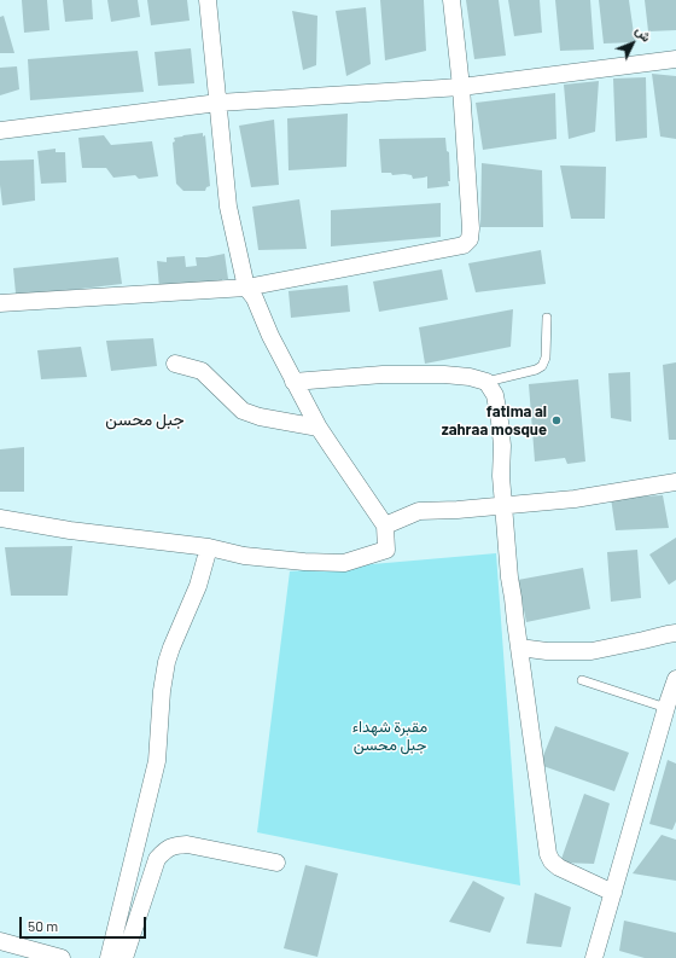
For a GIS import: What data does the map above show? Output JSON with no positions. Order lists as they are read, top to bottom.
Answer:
{
  "districts": ["جبل محسن"],
  "parks": ["مقبرة شهداء جبل محسن"],
  "places": ["fatima al zahraa mosque"],
  "scale_bar": "50 m",
  "north": "top right"
}
